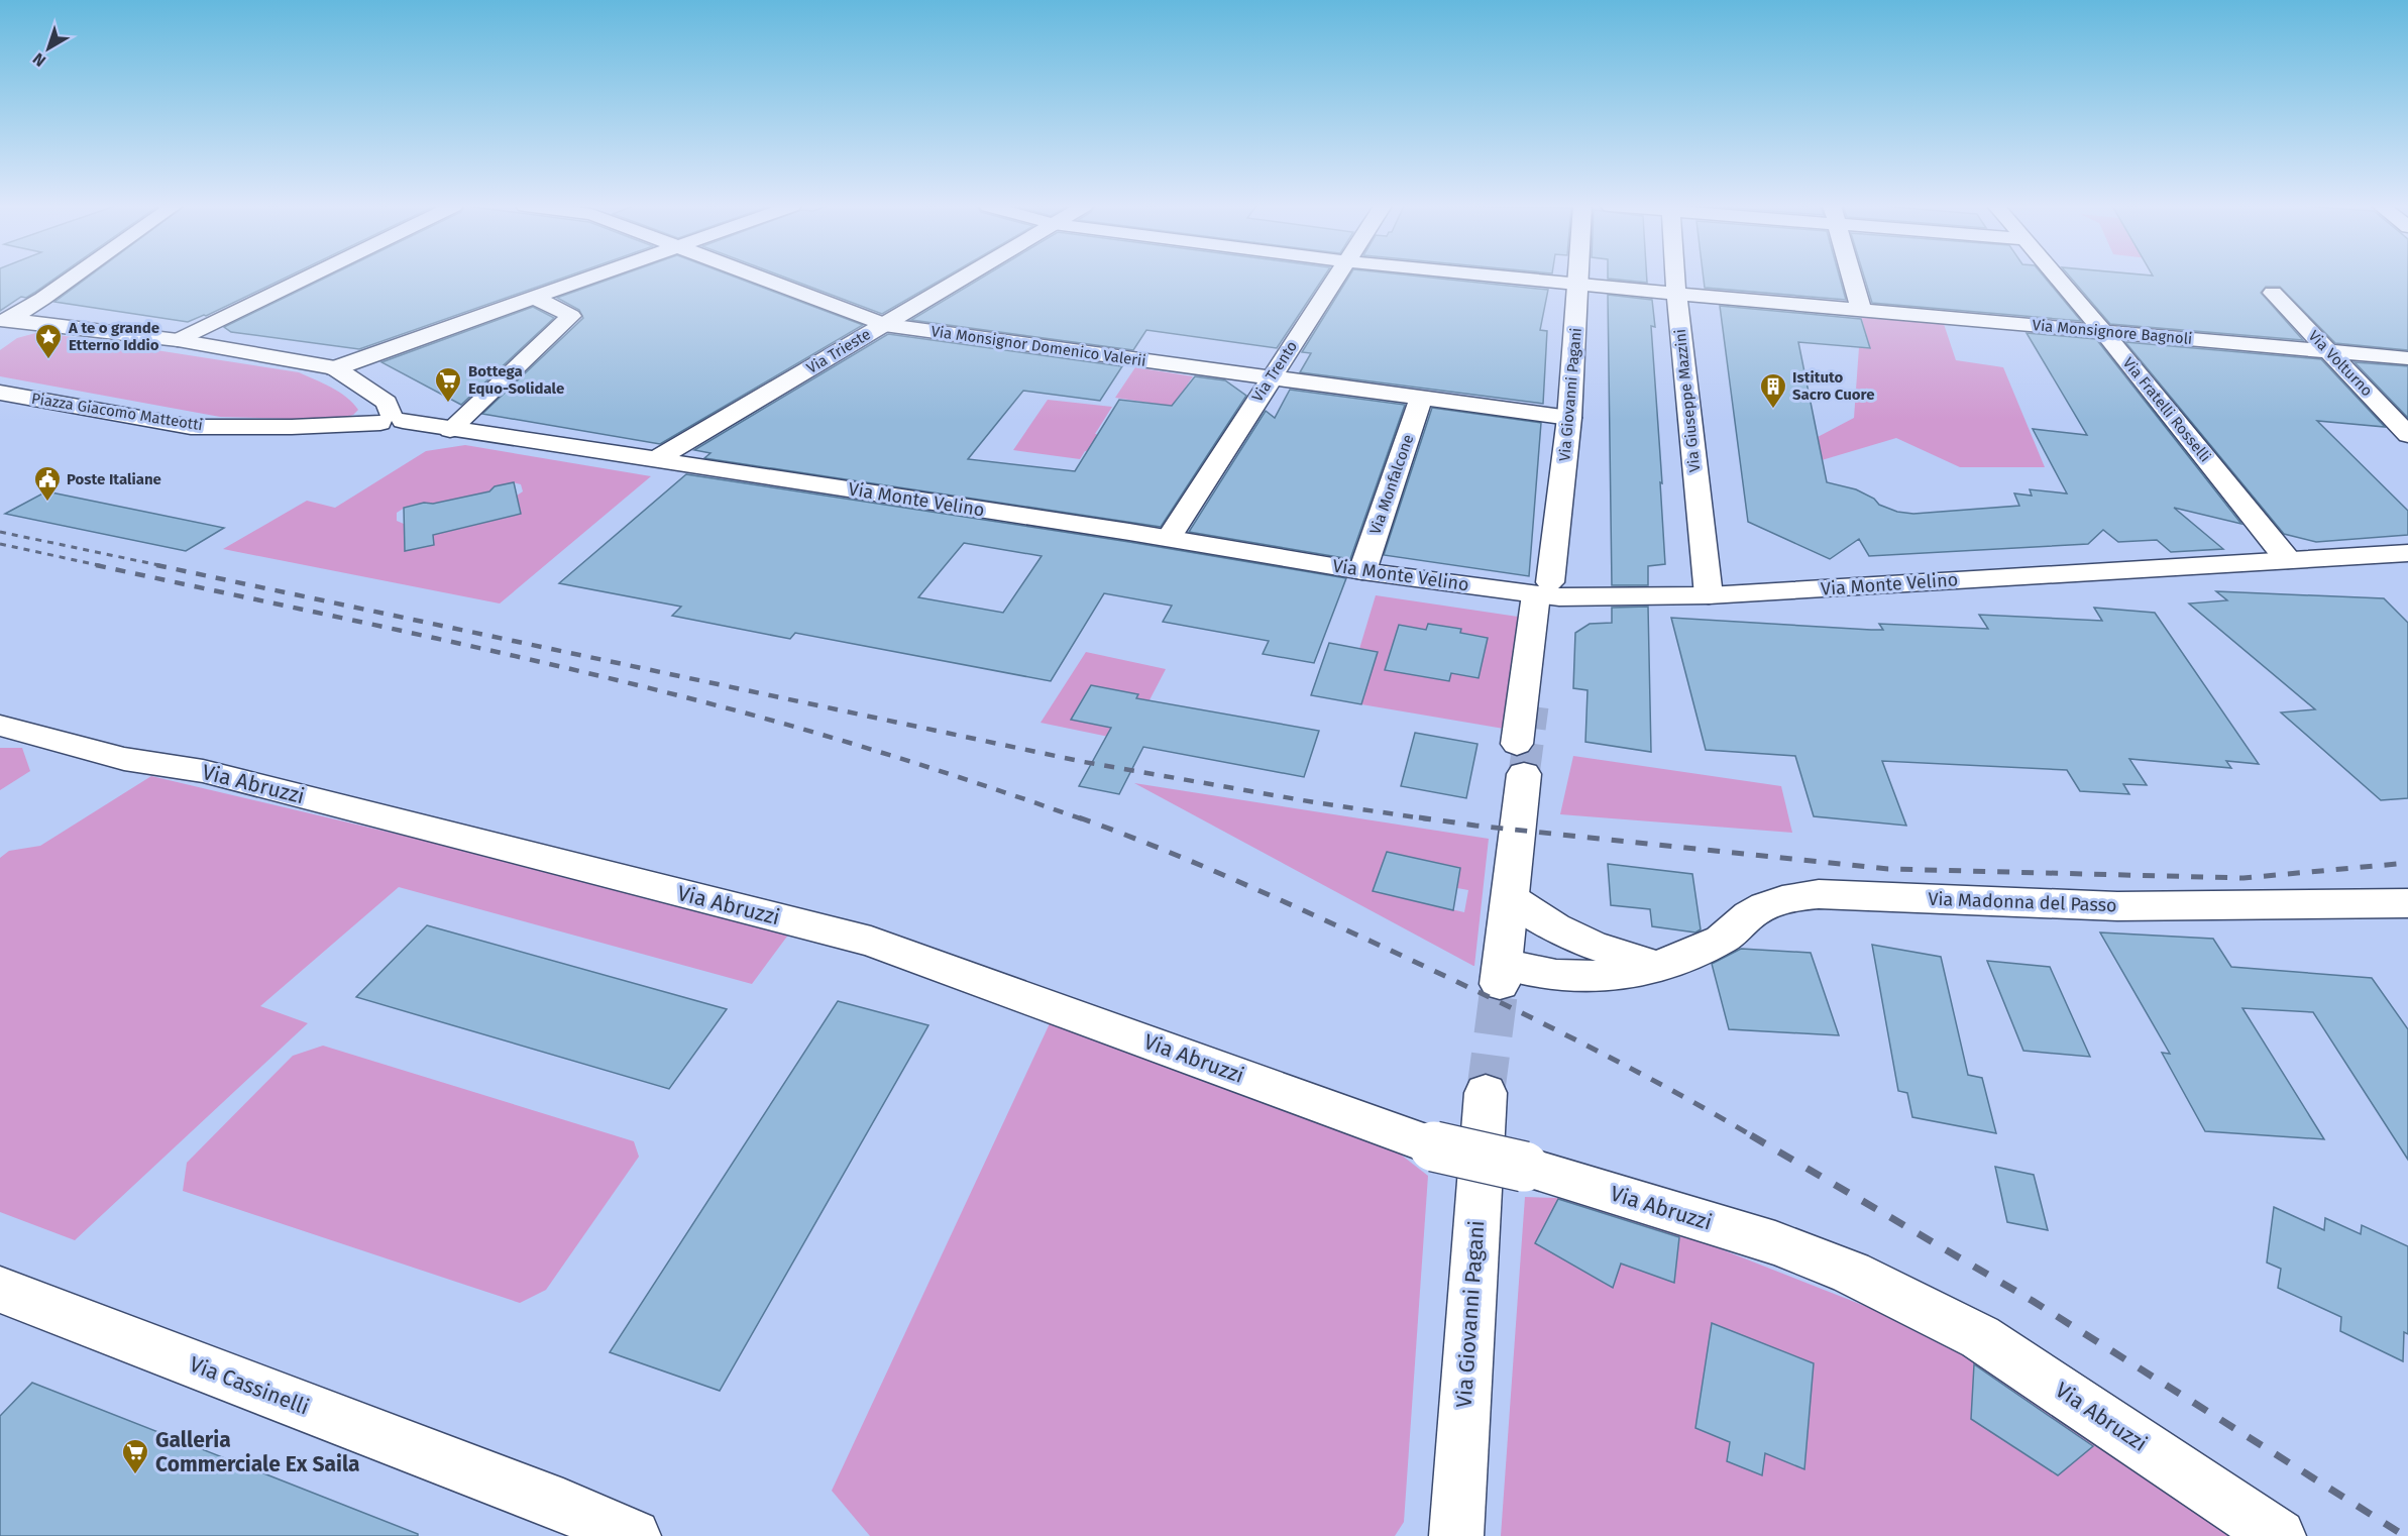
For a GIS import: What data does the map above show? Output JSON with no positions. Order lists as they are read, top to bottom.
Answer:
{
  "streets": {
    "street": [
      "Via Monsignore Bagnoli",
      "Via Monsignor Domenico Valerii",
      "Via Trieste",
      "Via Volturno",
      "Via Trento",
      "Via Giovanni Pagani",
      "Via Giuseppe Mazzini",
      "Via Fratelli Rosselli",
      "Piazza Giacomo Matteotti",
      "Via Monfalcone",
      "Via Monte Velino",
      "Via Abruzzi",
      "Via Madonna del Passo",
      "Via Cassinelli"
    ]
  },
  "crossings": [
    ["Via Monsignore Bagnoli", "Via Volturno"],
    ["Via Monsignore Bagnoli", "Via Giovanni Pagani"],
    ["Via Monsignore Bagnoli", "Via Giuseppe Mazzini"],
    ["Via Monsignore Bagnoli", "Via Fratelli Rosselli"],
    ["Via Monsignor Domenico Valerii", "Via Trieste"],
    ["Via Monsignor Domenico Valerii", "Via Trento"],
    ["Via Monsignor Domenico Valerii", "Via Giovanni Pagani"],
    ["Via Monsignor Domenico Valerii", "Via Monfalcone"],
    ["Via Trieste", "Via Monte Velino"],
    ["Via Trento", "Via Monte Velino"],
    ["Via Giovanni Pagani", "Via Monte Velino"],
    ["Via Giovanni Pagani", "Via Madonna del Passo"],
    ["Via Giuseppe Mazzini", "Via Monte Velino"],
    ["Via Fratelli Rosselli", "Via Monte Velino"],
    ["Piazza Giacomo Matteotti", "Via Monte Velino"],
    ["Via Monfalcone", "Via Monte Velino"]
  ],
  "places": {
    "place": ["A te o grande Etterno Iddio"],
    "supermarket": ["Bottega Equo-Solidale", "Galleria Commerciale Ex Saila"],
    "building": ["Istituto Sacro Cuore"],
    "public building": ["Poste Italiane"]
  },
  "north": "bottom left"
}
